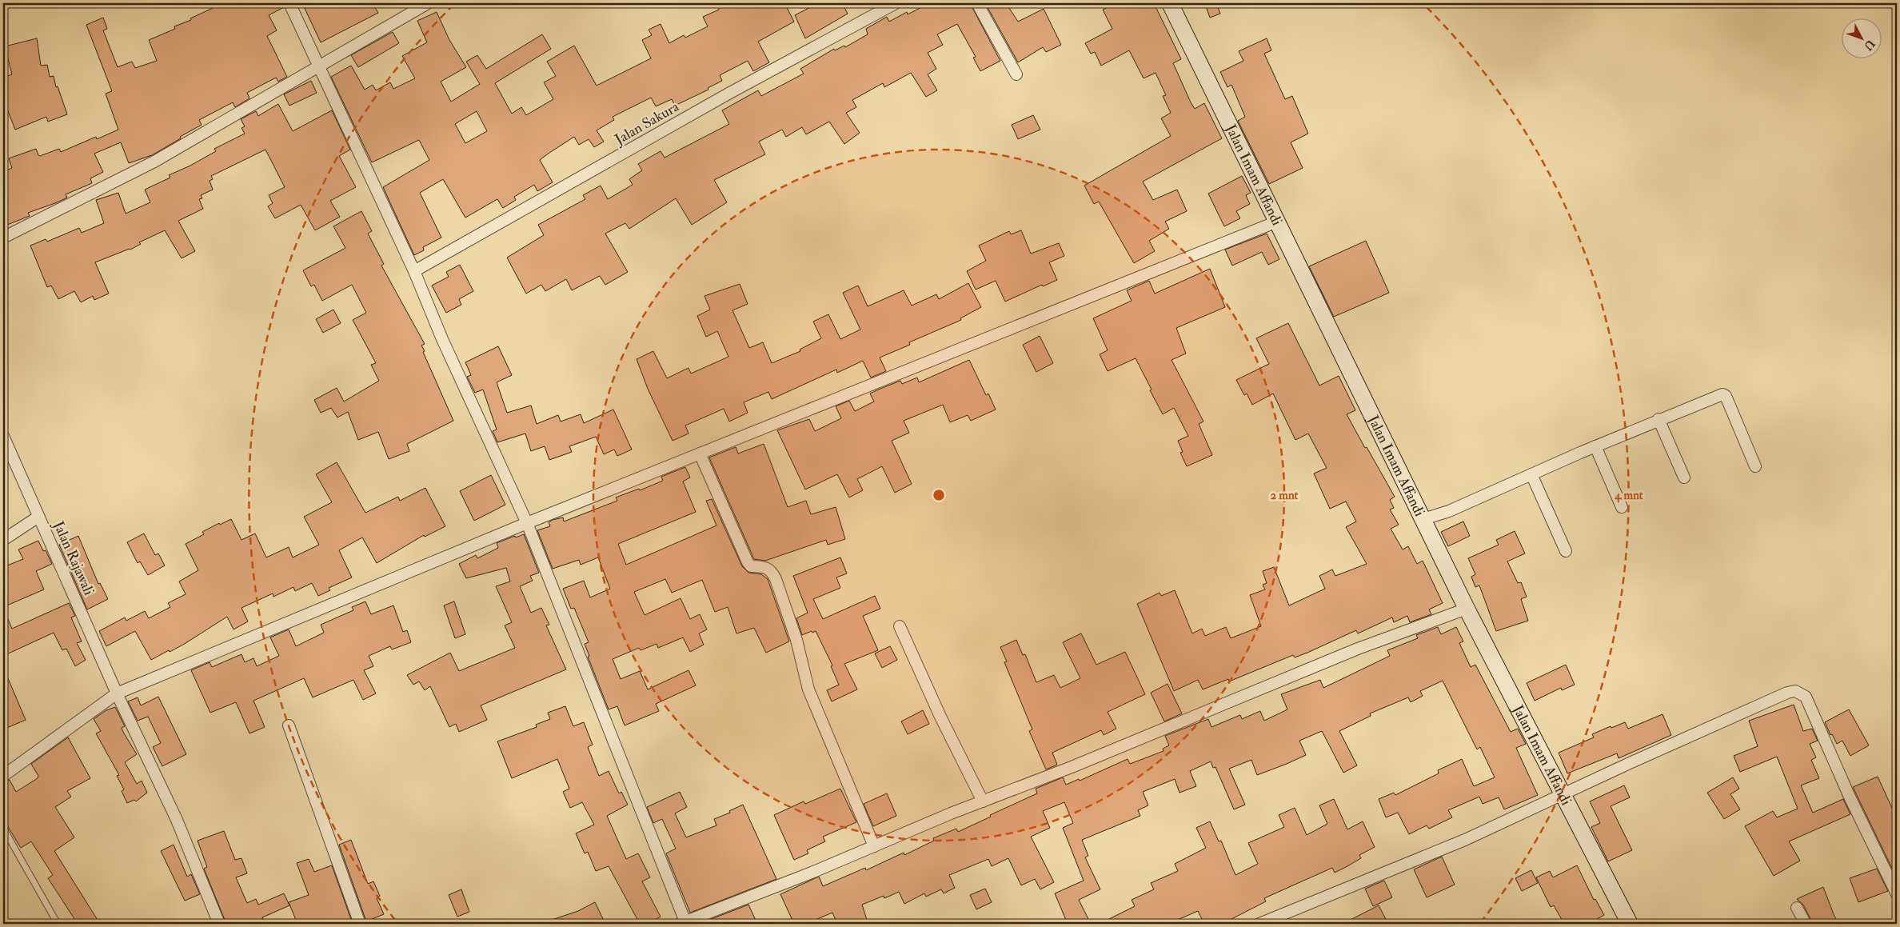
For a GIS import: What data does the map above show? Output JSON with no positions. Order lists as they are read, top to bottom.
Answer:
{
  "streets": {
    "street": ["Jalan Sakura", "Jalan Imam Affandi", "Jalan Rajawali"]
  },
  "north": "bottom right",
  "rings": ["2 mnt", "4 mnt"]
}
